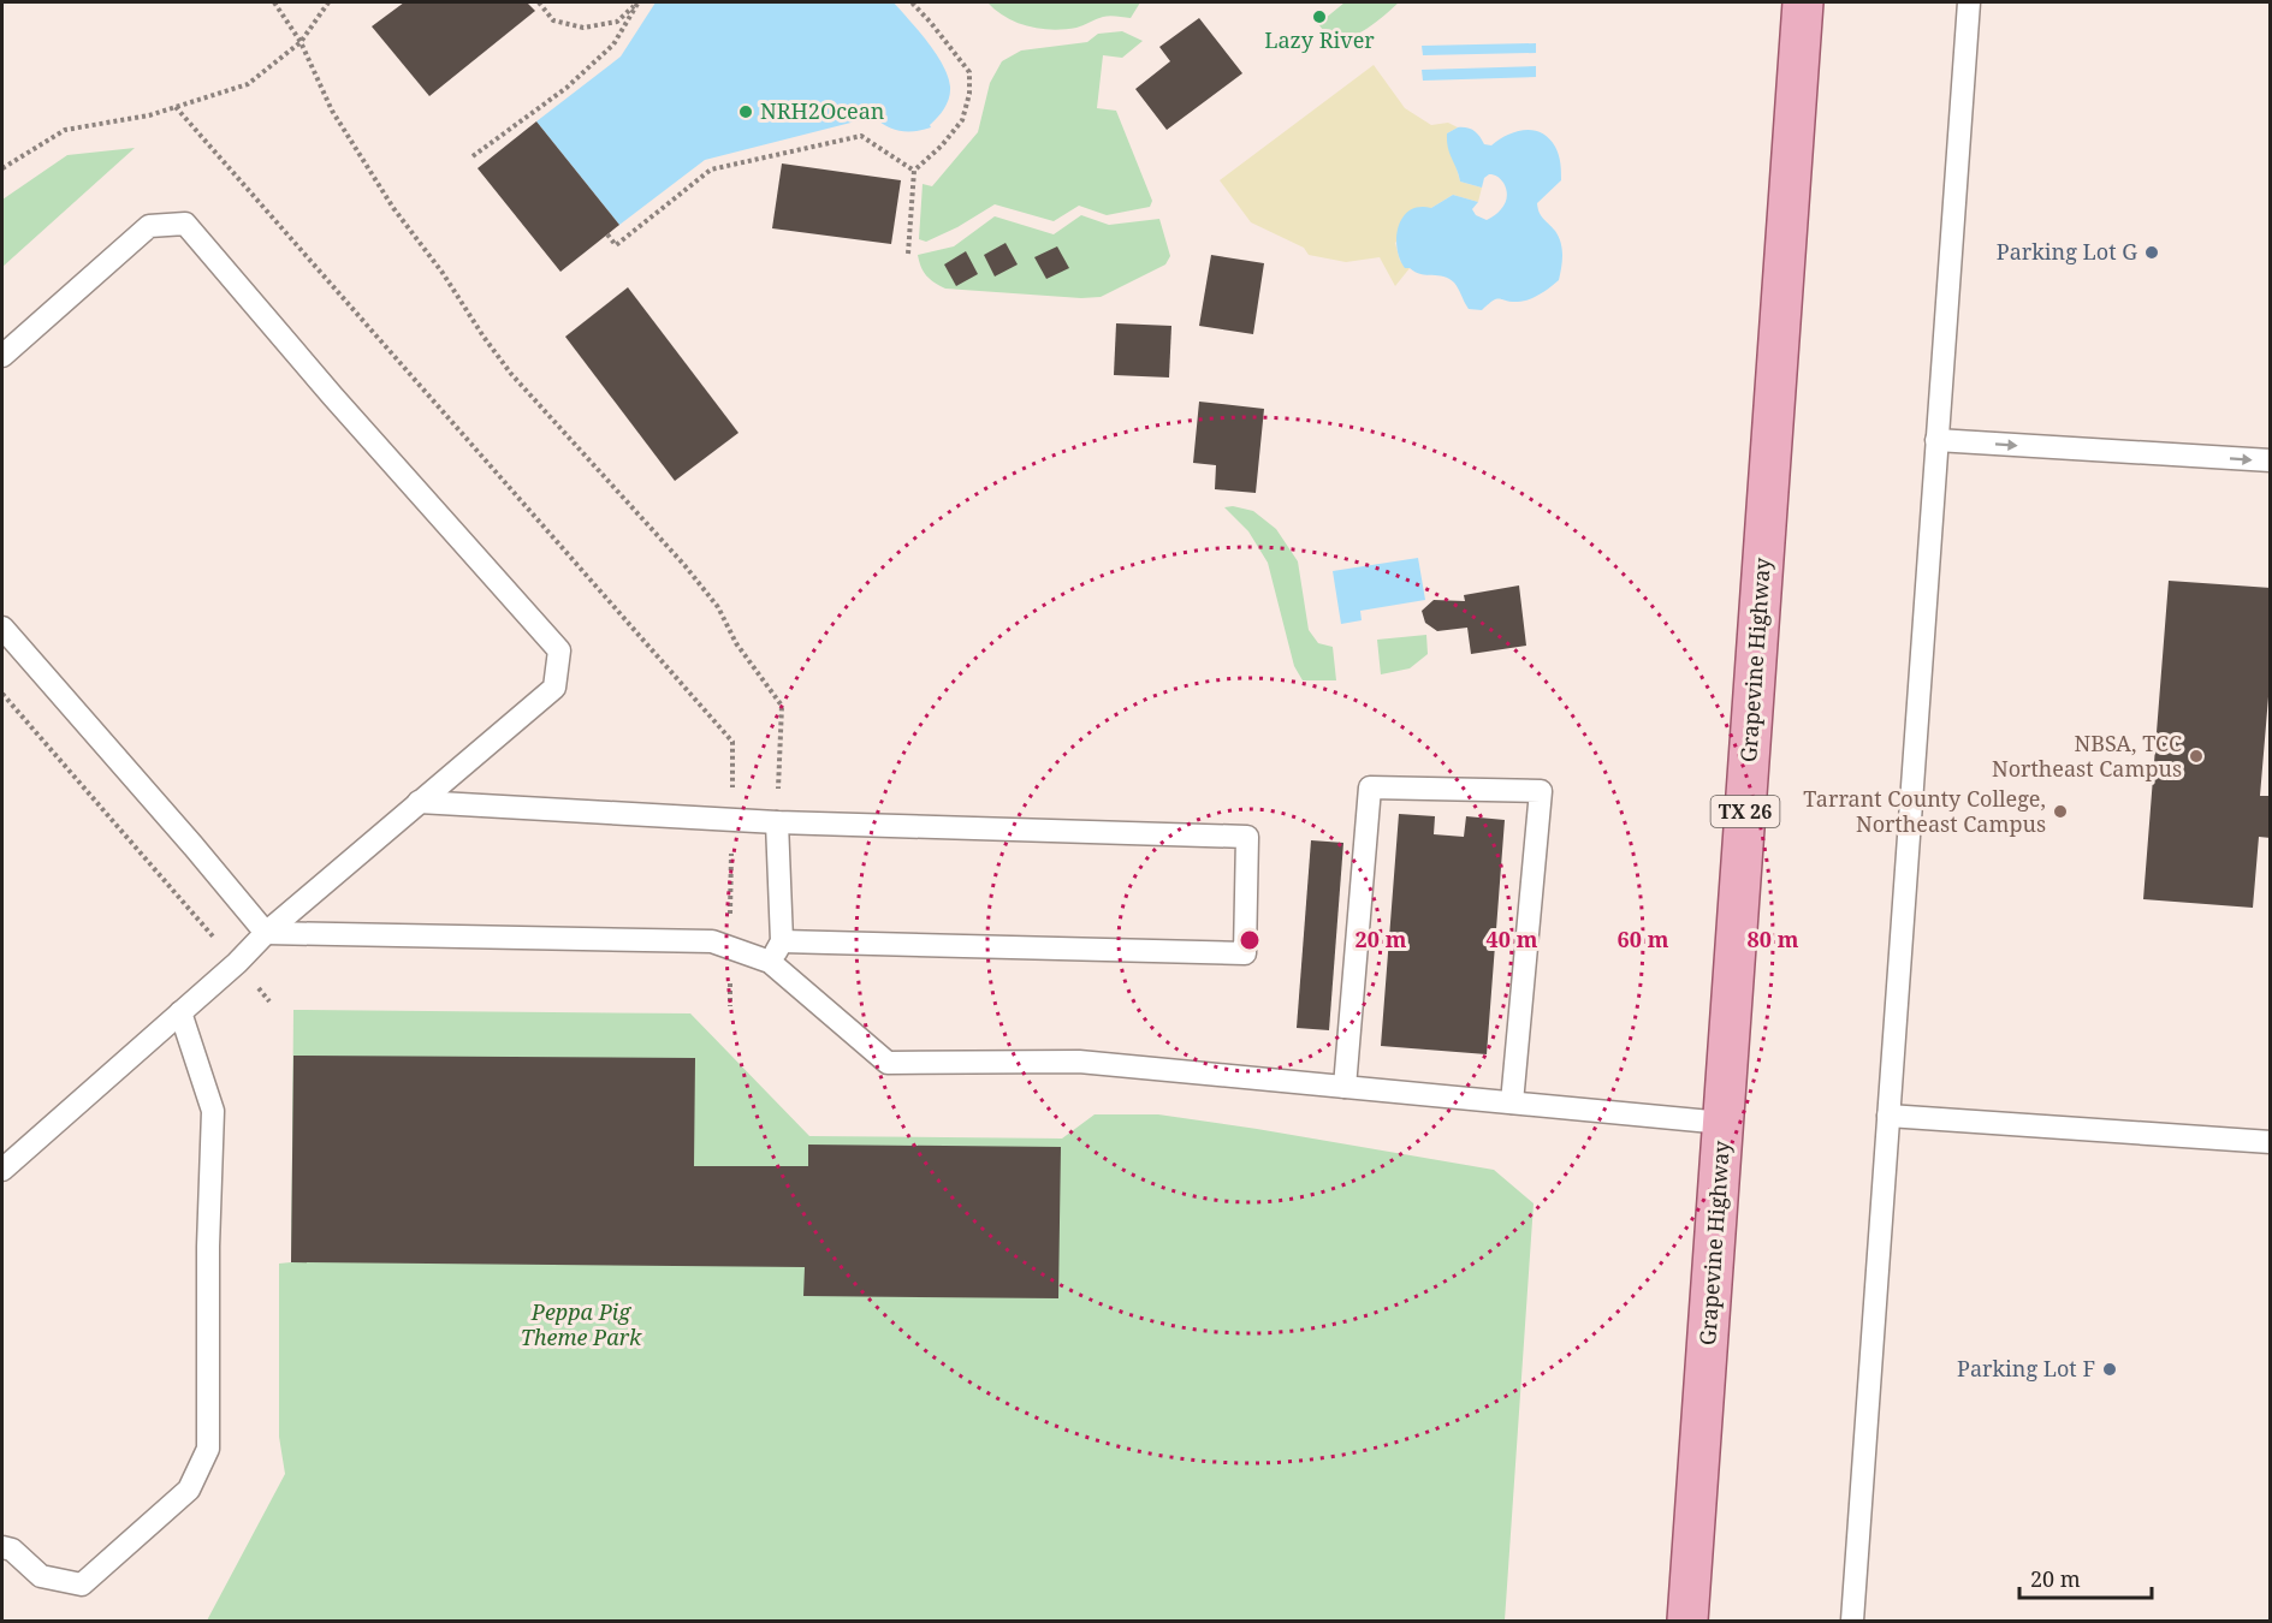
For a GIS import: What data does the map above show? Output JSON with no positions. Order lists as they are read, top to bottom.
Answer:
{
  "streets": {
    "main road": ["Grapevine Highway", "TX 26"]
  },
  "parks": ["Peppa Pig Theme Park"],
  "places": [
    "Lazy River",
    "NRH2Ocean",
    "Parking Lot G",
    "NBSA, TCC Northeast Campus",
    "Tarrant County College, Northeast Campus",
    "Parking Lot F"
  ],
  "scale_bar": "20 m",
  "rings": [
    "20 m",
    "40 m",
    "60 m",
    "80 m"
  ]
}
